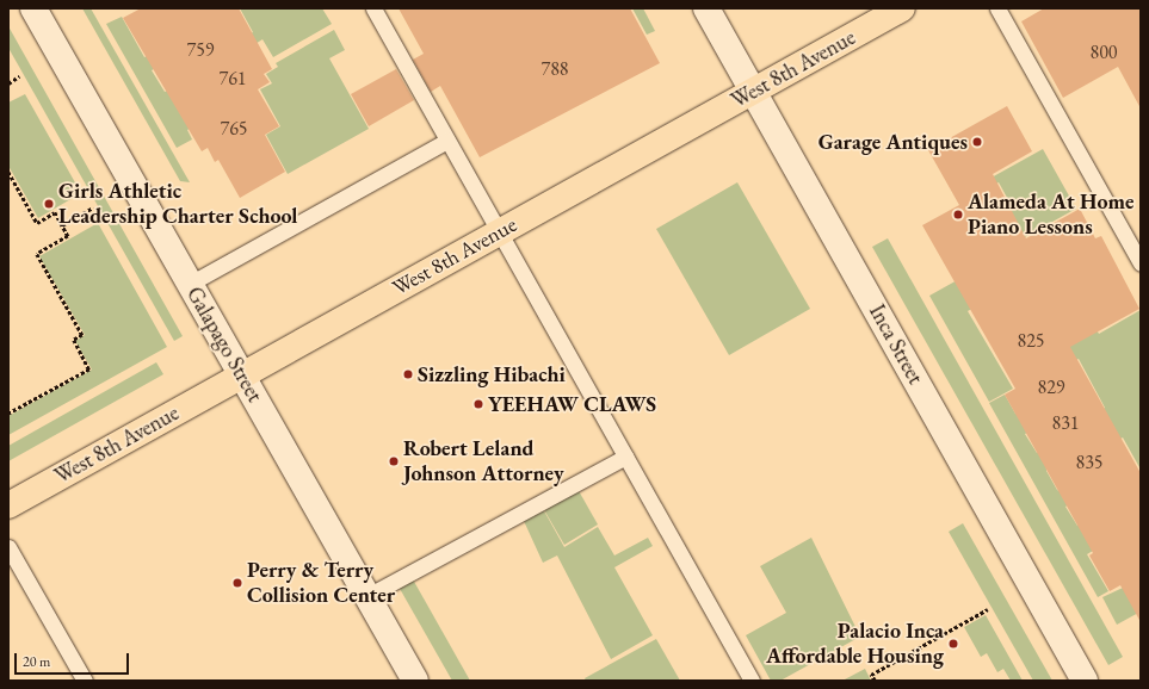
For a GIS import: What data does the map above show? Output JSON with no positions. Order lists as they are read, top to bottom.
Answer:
{
  "streets": {
    "main road": ["West 8th Avenue"],
    "street": ["Galapago Street", "Inca Street"]
  },
  "crossings": [
    ["West 8th Avenue", "Galapago Street"],
    ["West 8th Avenue", "Inca Street"]
  ],
  "places": [
    "Garage Antiques",
    "Girls Athletic Leadership Charter School",
    "Alameda At Home Piano Lessons",
    "Sizzling Hibachi",
    "YEEHAW CLAWS",
    "Robert Leland Johnson Attorney",
    "Perry & Terry Collision Center",
    "Palacio Inca Affordable Housing"
  ],
  "house_numbers": [
    "759",
    "800",
    "788",
    "761",
    "765",
    "825",
    "829",
    "831",
    "835"
  ],
  "scale_bar": "20 m"
}
